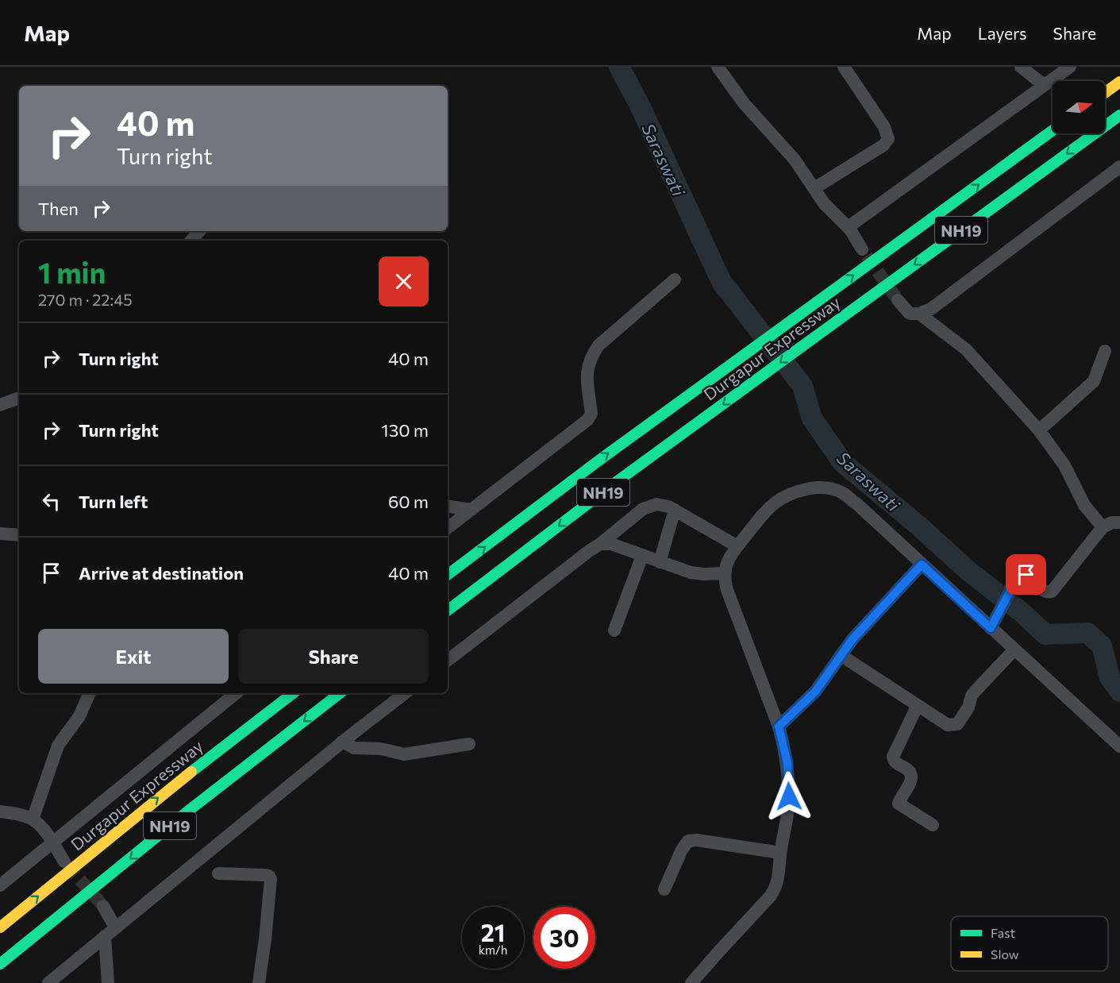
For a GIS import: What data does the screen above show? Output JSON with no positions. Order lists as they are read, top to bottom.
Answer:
{
  "streets": {
    "main road": ["NH19", "Durgapur Expressway"]
  },
  "water": ["Saraswati"],
  "legend": ["Fast", "Slow"],
  "north": "right",
  "page": {
    "header": "Map",
    "nav": ["Map", "Layers", "Share"],
    "turn": ["40 m", "Turn right"],
    "then": "Then",
    "heading": ["1 min", "270 m · 22:45"],
    "list": [
      {
        "name": "Turn right",
        "value": "40 m"
      },
      {
        "name": "Turn right",
        "value": "130 m"
      },
      {
        "name": "Turn left",
        "value": "60 m"
      },
      {
        "name": "Arrive at destination",
        "value": "40 m"
      }
    ],
    "buttons": ["Exit", "Share"],
    "speed": "21 km/h",
    "limit": "30"
  }
}
